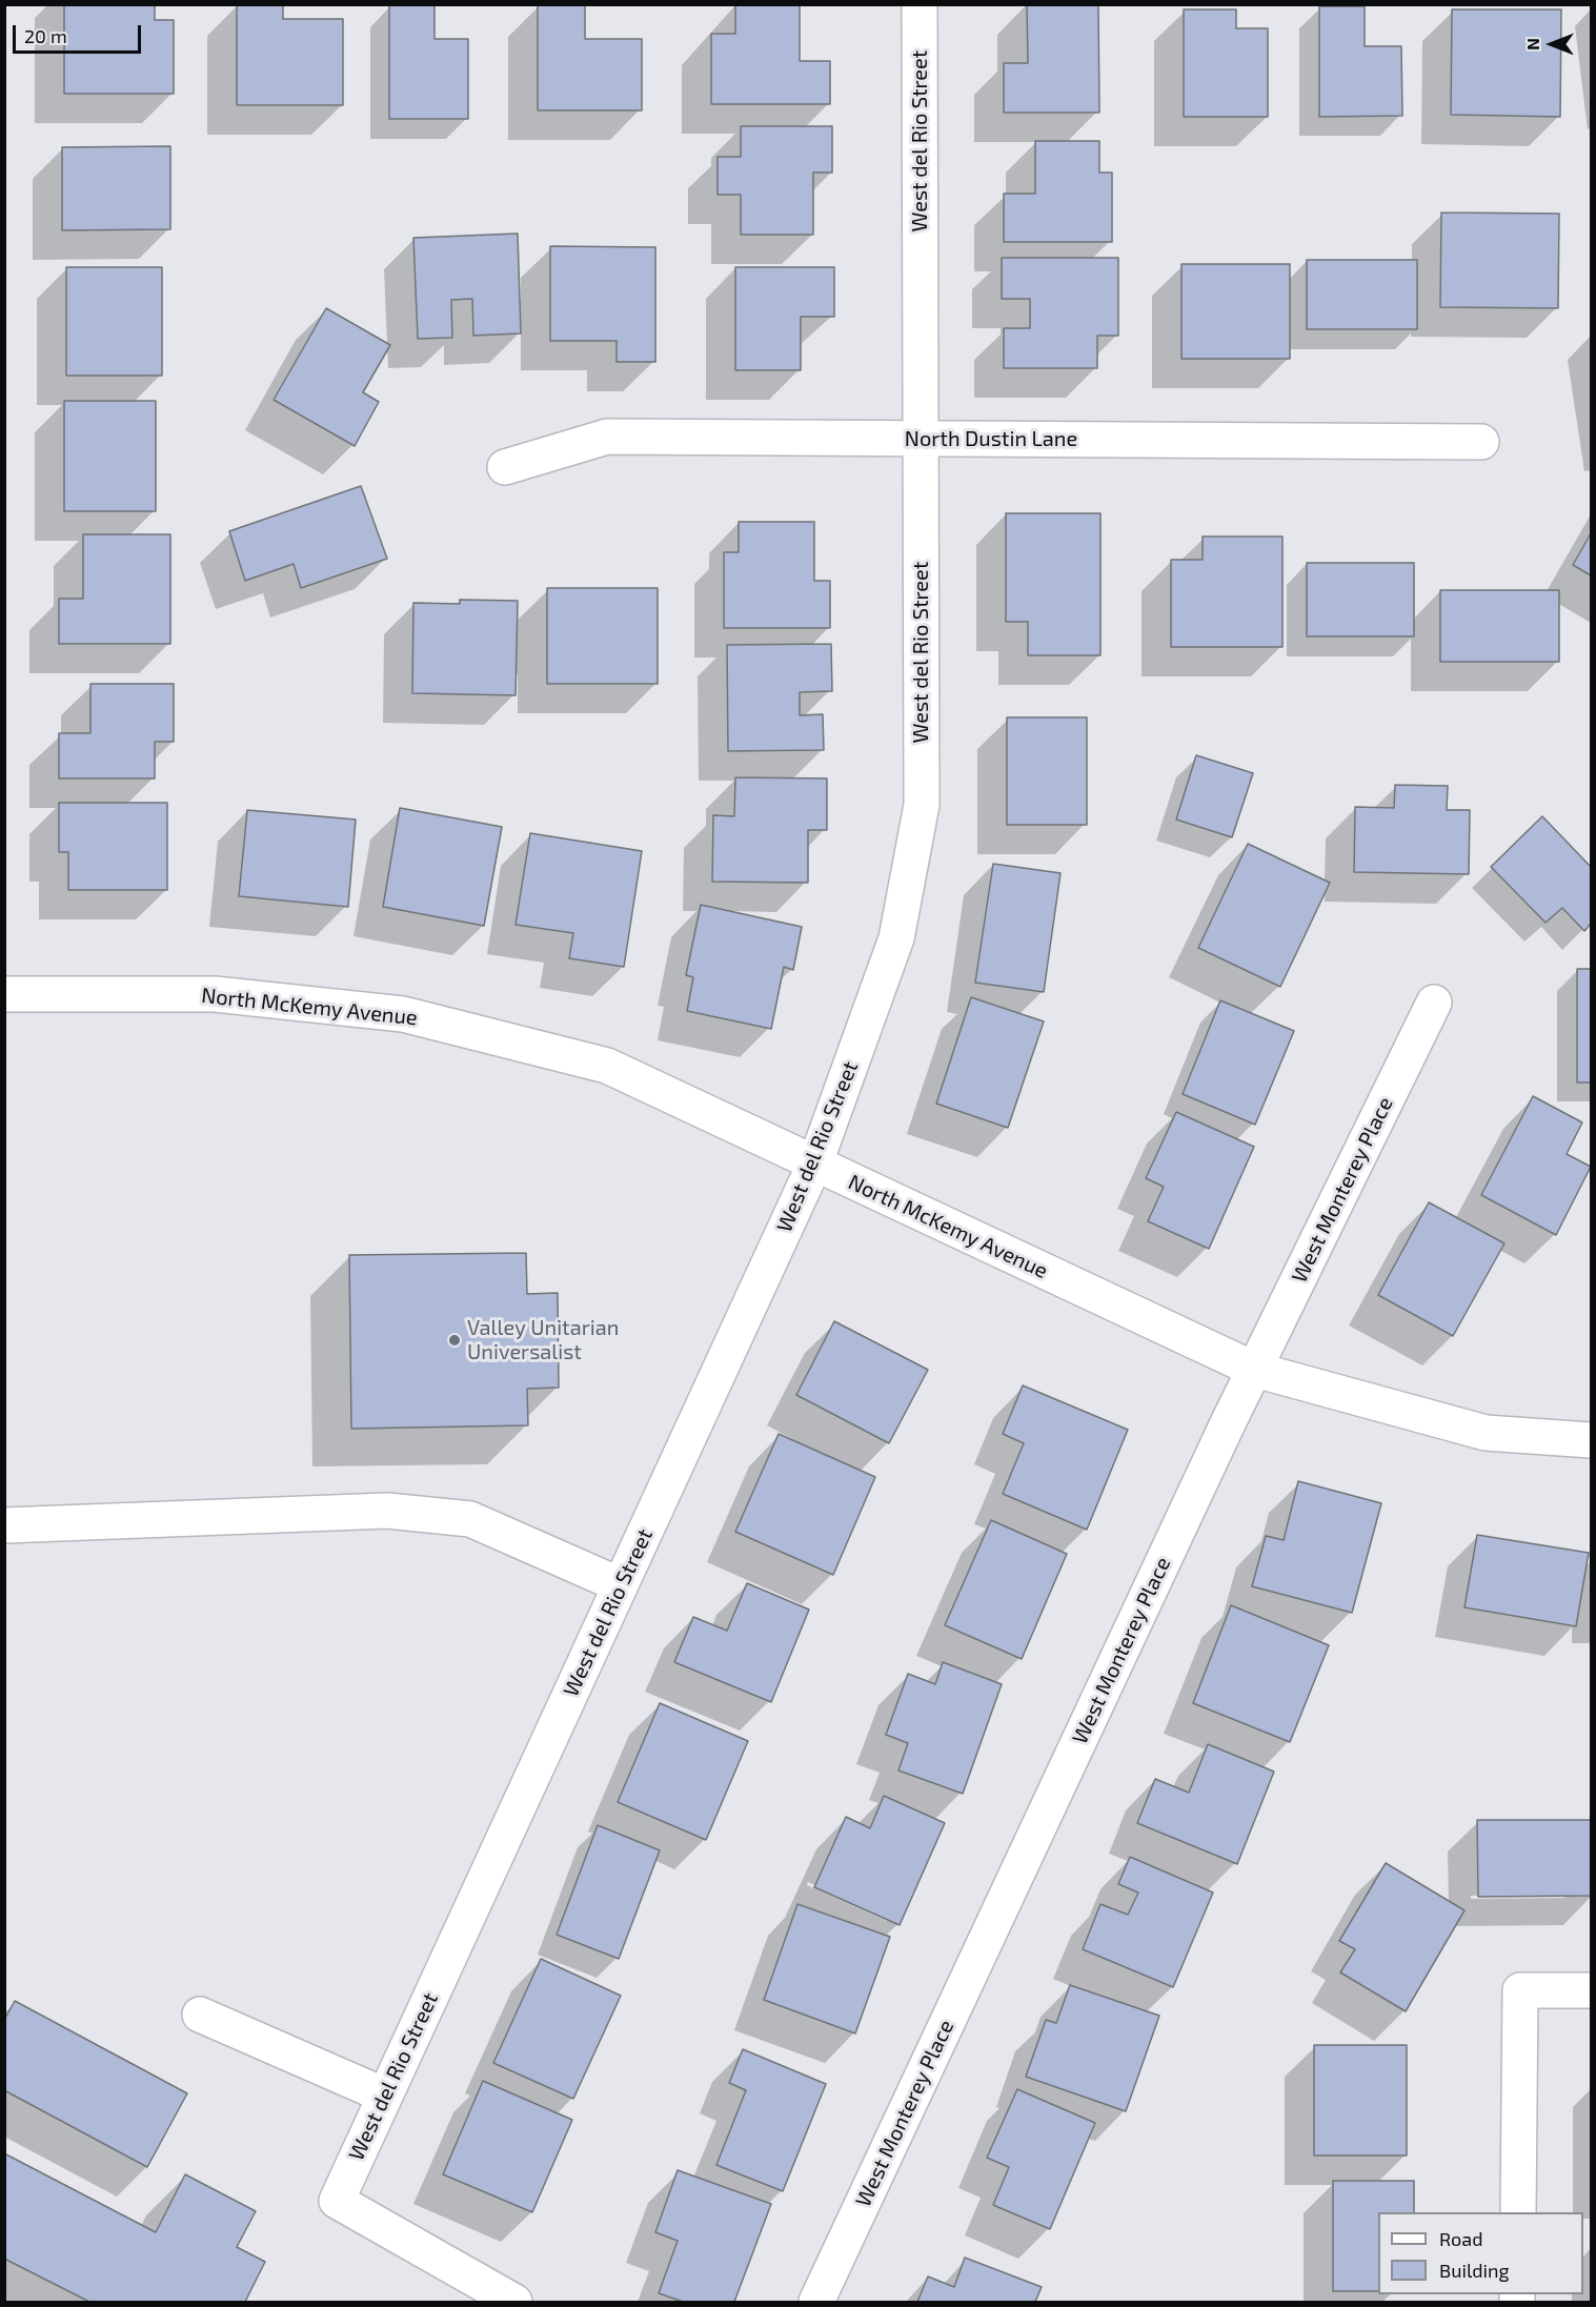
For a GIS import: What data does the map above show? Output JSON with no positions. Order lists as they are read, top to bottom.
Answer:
{
  "streets": {
    "street": [
      "West del Rio Street",
      "North Dustin Lane",
      "North McKemy Avenue",
      "West Monterey Place"
    ]
  },
  "crossings": [
    ["West del Rio Street", "North Dustin Lane"],
    ["West del Rio Street", "North McKemy Avenue"],
    ["North McKemy Avenue", "West Monterey Place"]
  ],
  "places": ["Valley Unitarian Universalist"],
  "legend": ["Road", "Building"],
  "scale_bar": "20 m",
  "north": "left"
}
